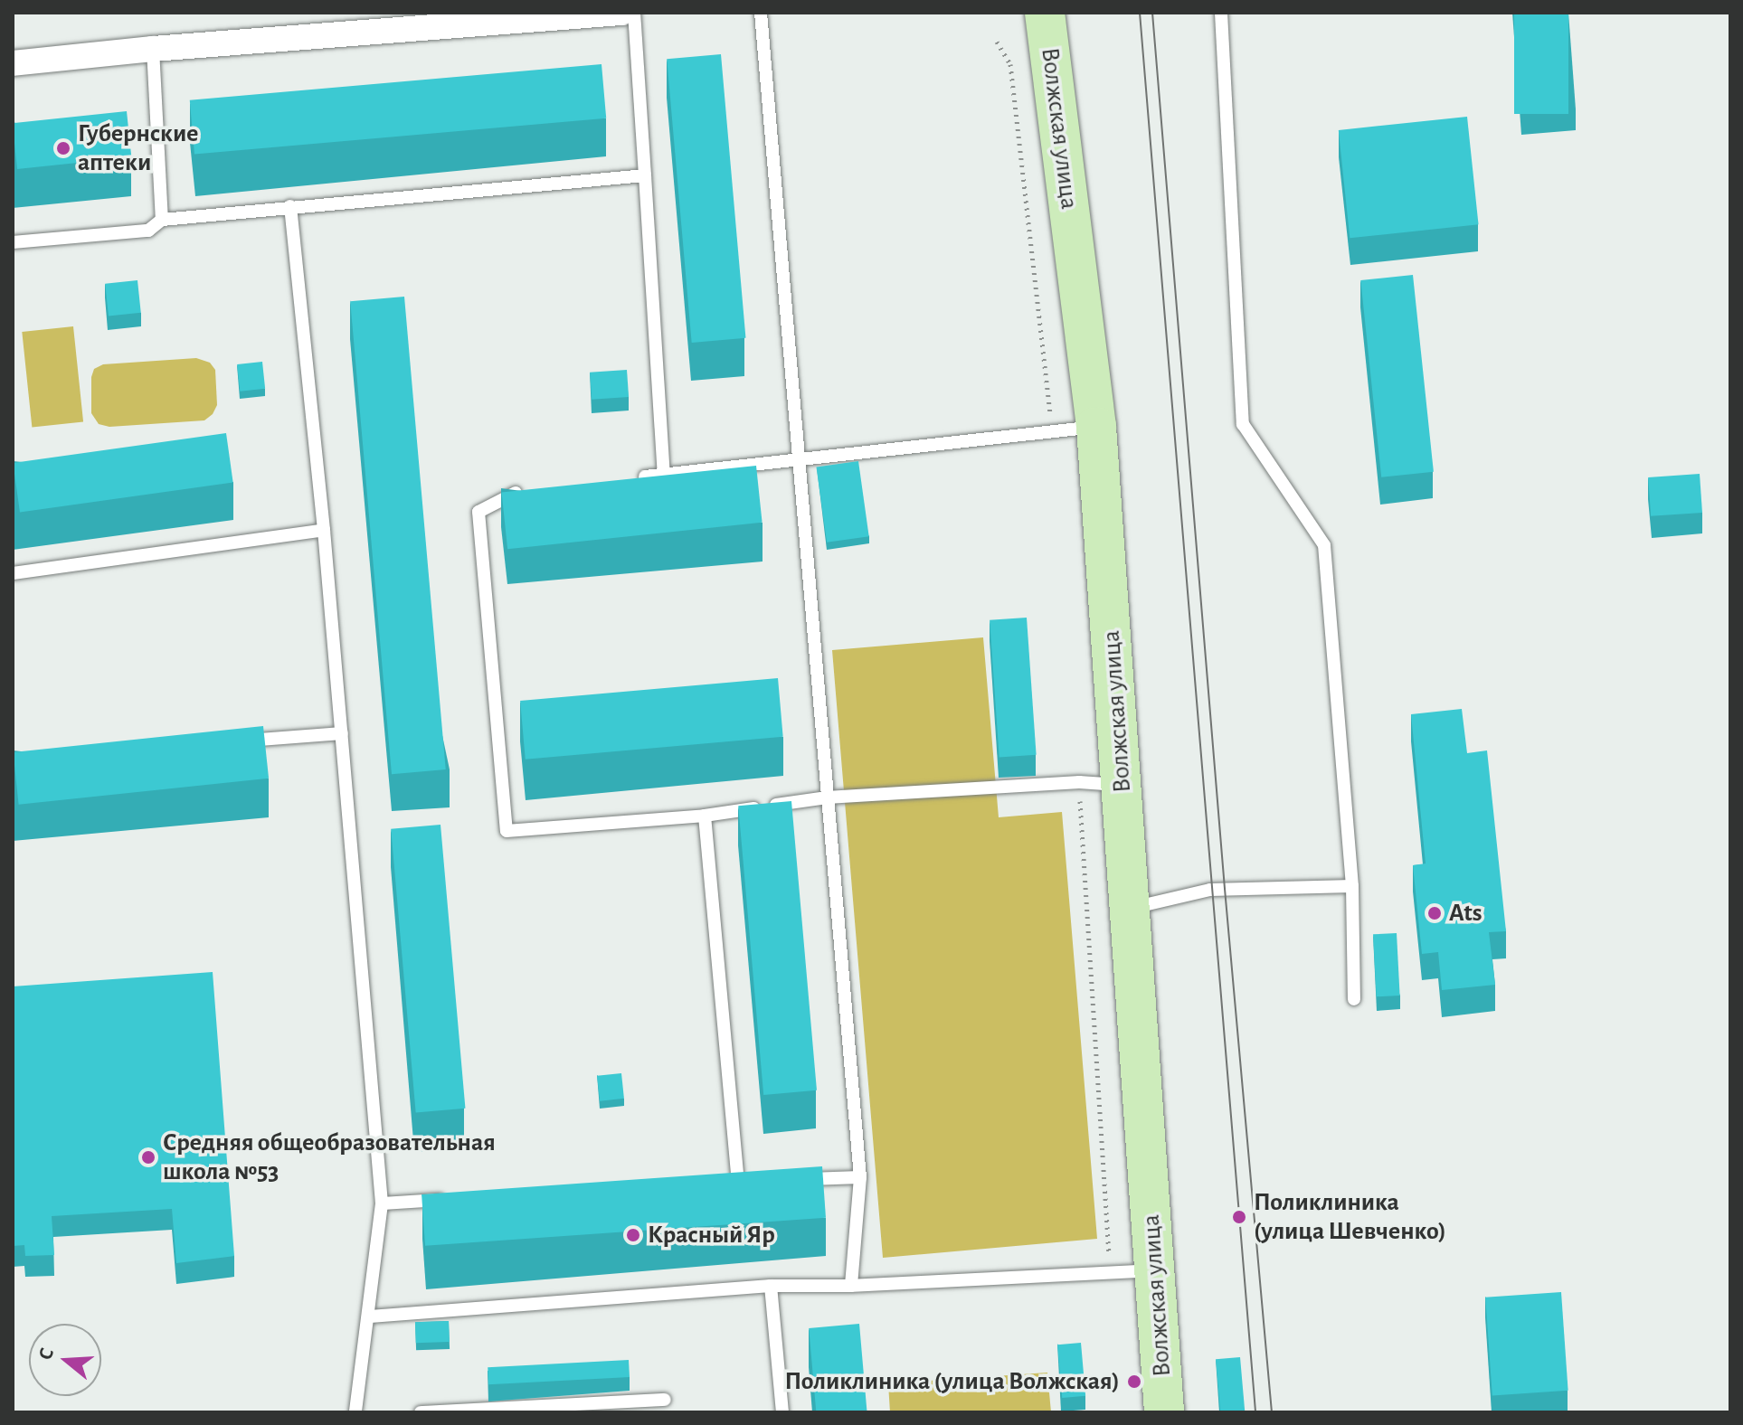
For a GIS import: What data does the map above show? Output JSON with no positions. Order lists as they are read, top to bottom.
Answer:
{
  "streets": {
    "main road": ["Волжская улица"]
  },
  "places": [
    "Губернские аптеки",
    "Ats",
    "Средняя общеобразовательная школа №53",
    "Поликлиника (улица Шевченко)",
    "Красный Яр",
    "Поликлиника (улица Волжская)"
  ],
  "north": "left"
}
